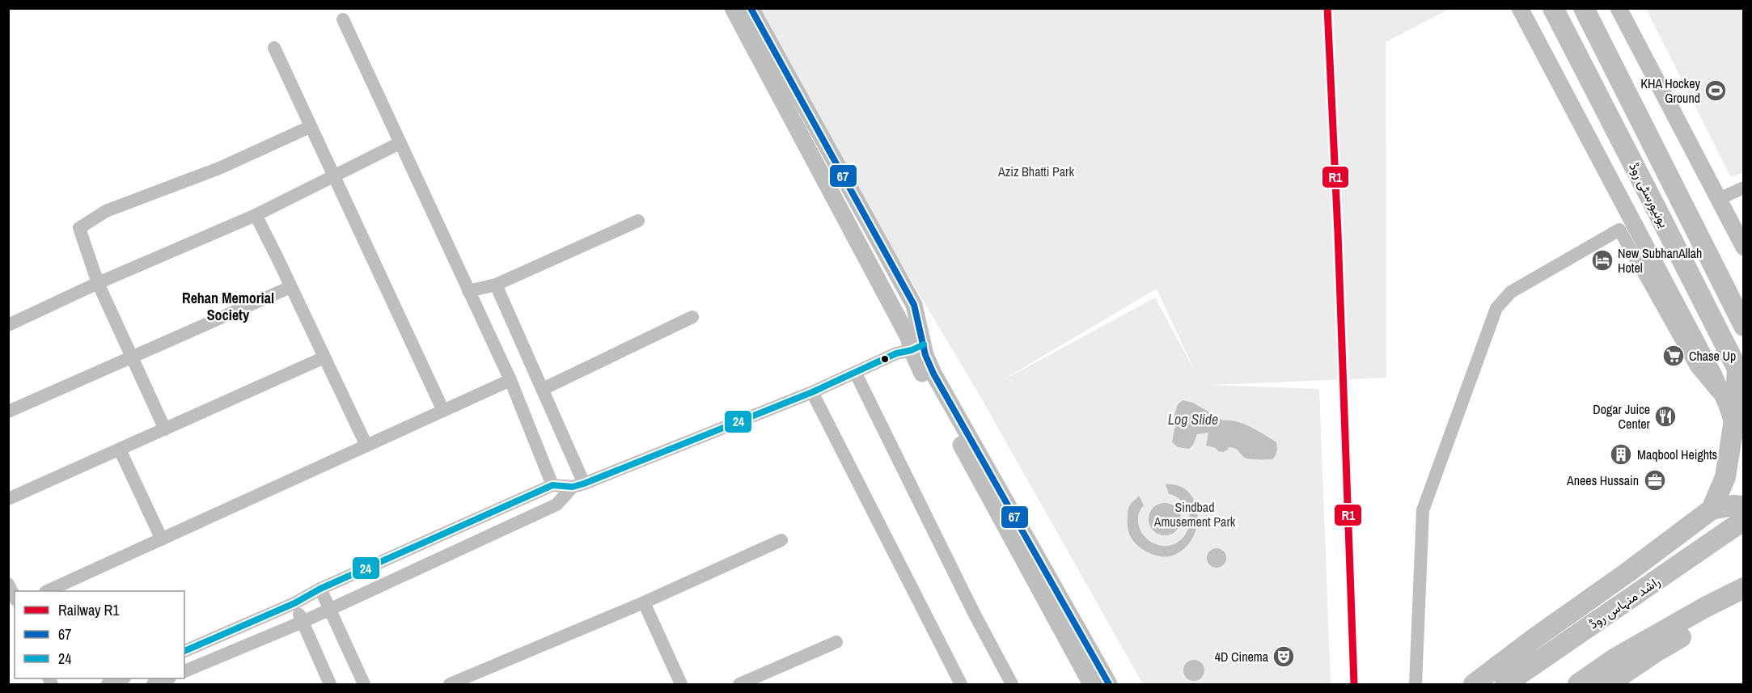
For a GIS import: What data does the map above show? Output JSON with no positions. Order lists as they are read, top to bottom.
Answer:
{
  "streets": {
    "main road": ["یونیورسٹی روڈ", "راشد منہاس روڈ"]
  },
  "districts": ["Rehan Memorial Society"],
  "water": ["Log Slide"],
  "parks": ["Aziz Bhatti Park", "Sindbad Amusement Park"],
  "places": {
    "sports": ["KHA Hockey Ground"],
    "hotel": ["New SubhanAllah Hotel"],
    "supermarket": ["Chase Up"],
    "restaurant": ["Dogar Juice Center"],
    "building": ["Maqbool Heights"],
    "office": ["Anees Hussain"],
    "theatre": ["4D Cinema"]
  },
  "lines": ["rail line R1", "transit line 67", "transit line 24"],
  "legend": ["Railway R1", "67", "24"]
}
